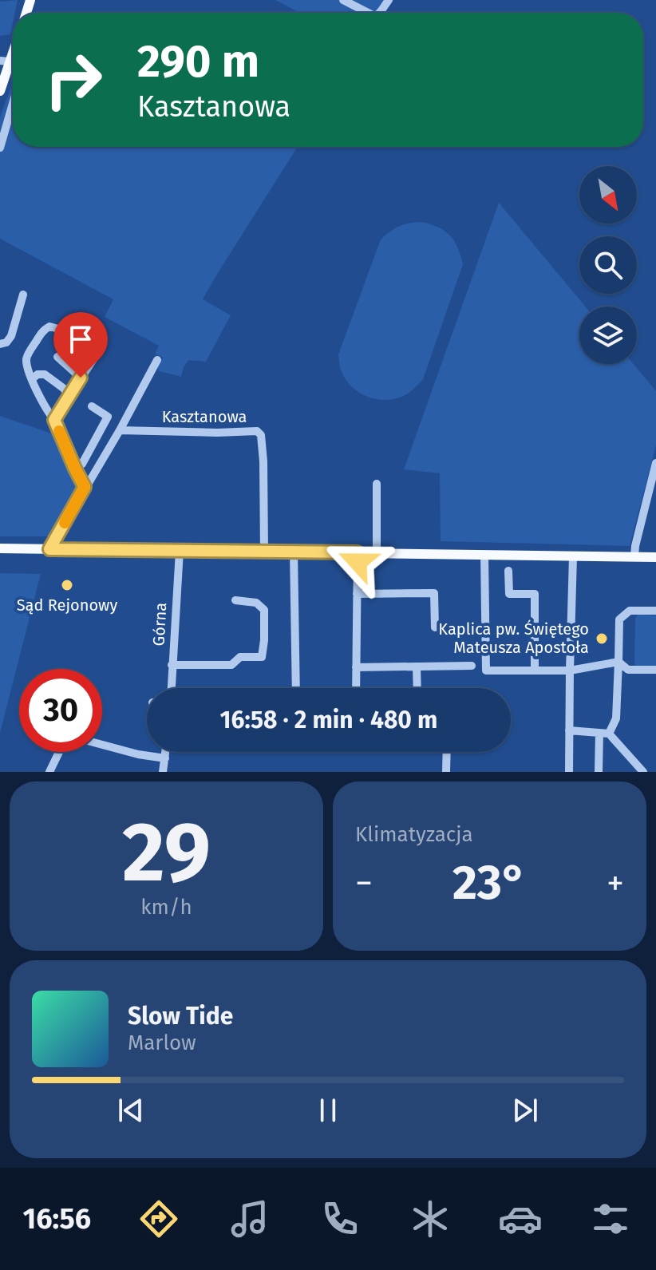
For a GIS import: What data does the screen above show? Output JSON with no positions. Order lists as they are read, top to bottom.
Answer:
{
  "streets": {
    "street": ["Kasztanowa", "Górna"]
  },
  "places": ["Sąd Rejonowy", "Kaplica pw. Świętego Mateusza Apostoła"],
  "north": "bottom right",
  "page": {
    "turn": ["290 m", "Kasztanowa"],
    "limit": "30",
    "trip": "16:58 · 2 min · 480 m",
    "tile": [
      ["29", "km/h"],
      "Klimatyzacja"
    ],
    "heat": ["−", "23°", "+"],
    "song": ["Slow Tide", "Marlow"],
    "tabs": "16:56"
  }
}
